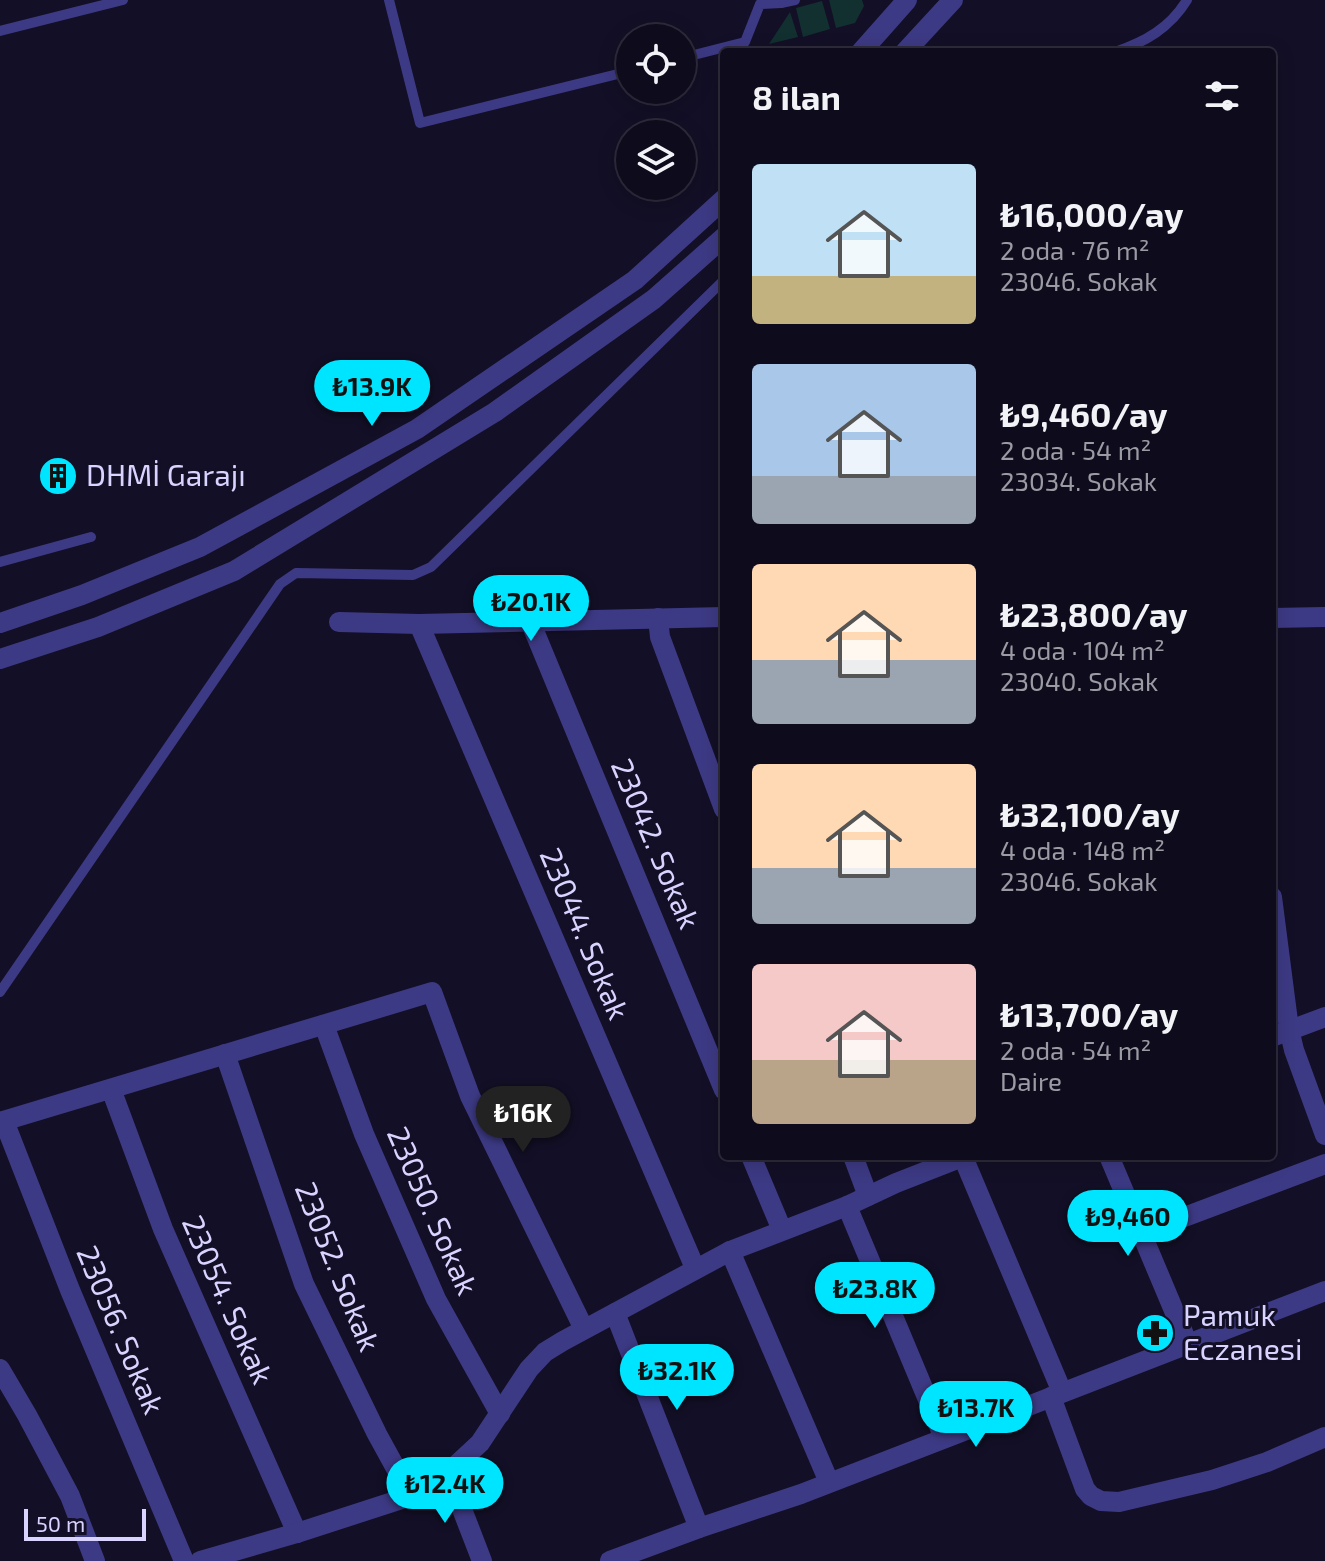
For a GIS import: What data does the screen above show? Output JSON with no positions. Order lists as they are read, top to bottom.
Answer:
{
  "streets": {
    "street": [
      "23042. Sokak",
      "23044. Sokak",
      "23050. Sokak",
      "23052. Sokak",
      "23054. Sokak",
      "23056. Sokak"
    ]
  },
  "places": {
    "building": ["DHMİ Garajı"],
    "pharmacy": ["Pamuk Eczanesi"]
  },
  "scale_bar": "50 m",
  "page": {
    "heading": "8 ilan",
    "list": [
      {
        "name": "₺16,000/ay",
        "note": "2 oda · 76 m² · 23046. Sokak"
      },
      {
        "name": "₺9,460/ay",
        "note": "2 oda · 54 m² · 23034. Sokak"
      },
      {
        "name": "₺23,800/ay",
        "note": "4 oda · 104 m² · 23040. Sokak"
      },
      {
        "name": "₺32,100/ay",
        "note": "4 oda · 148 m² · 23046. Sokak"
      },
      {
        "name": "₺13,700/ay",
        "note": "2 oda · 54 m² · Daire"
      }
    ],
    "price": [
      "₺13.9K",
      "₺20.1K",
      "₺16K",
      "₺9,460",
      "₺23.8K",
      "₺32.1K",
      "₺13.7K",
      "₺12.4K"
    ],
    "scale": "50 m"
  }
}
